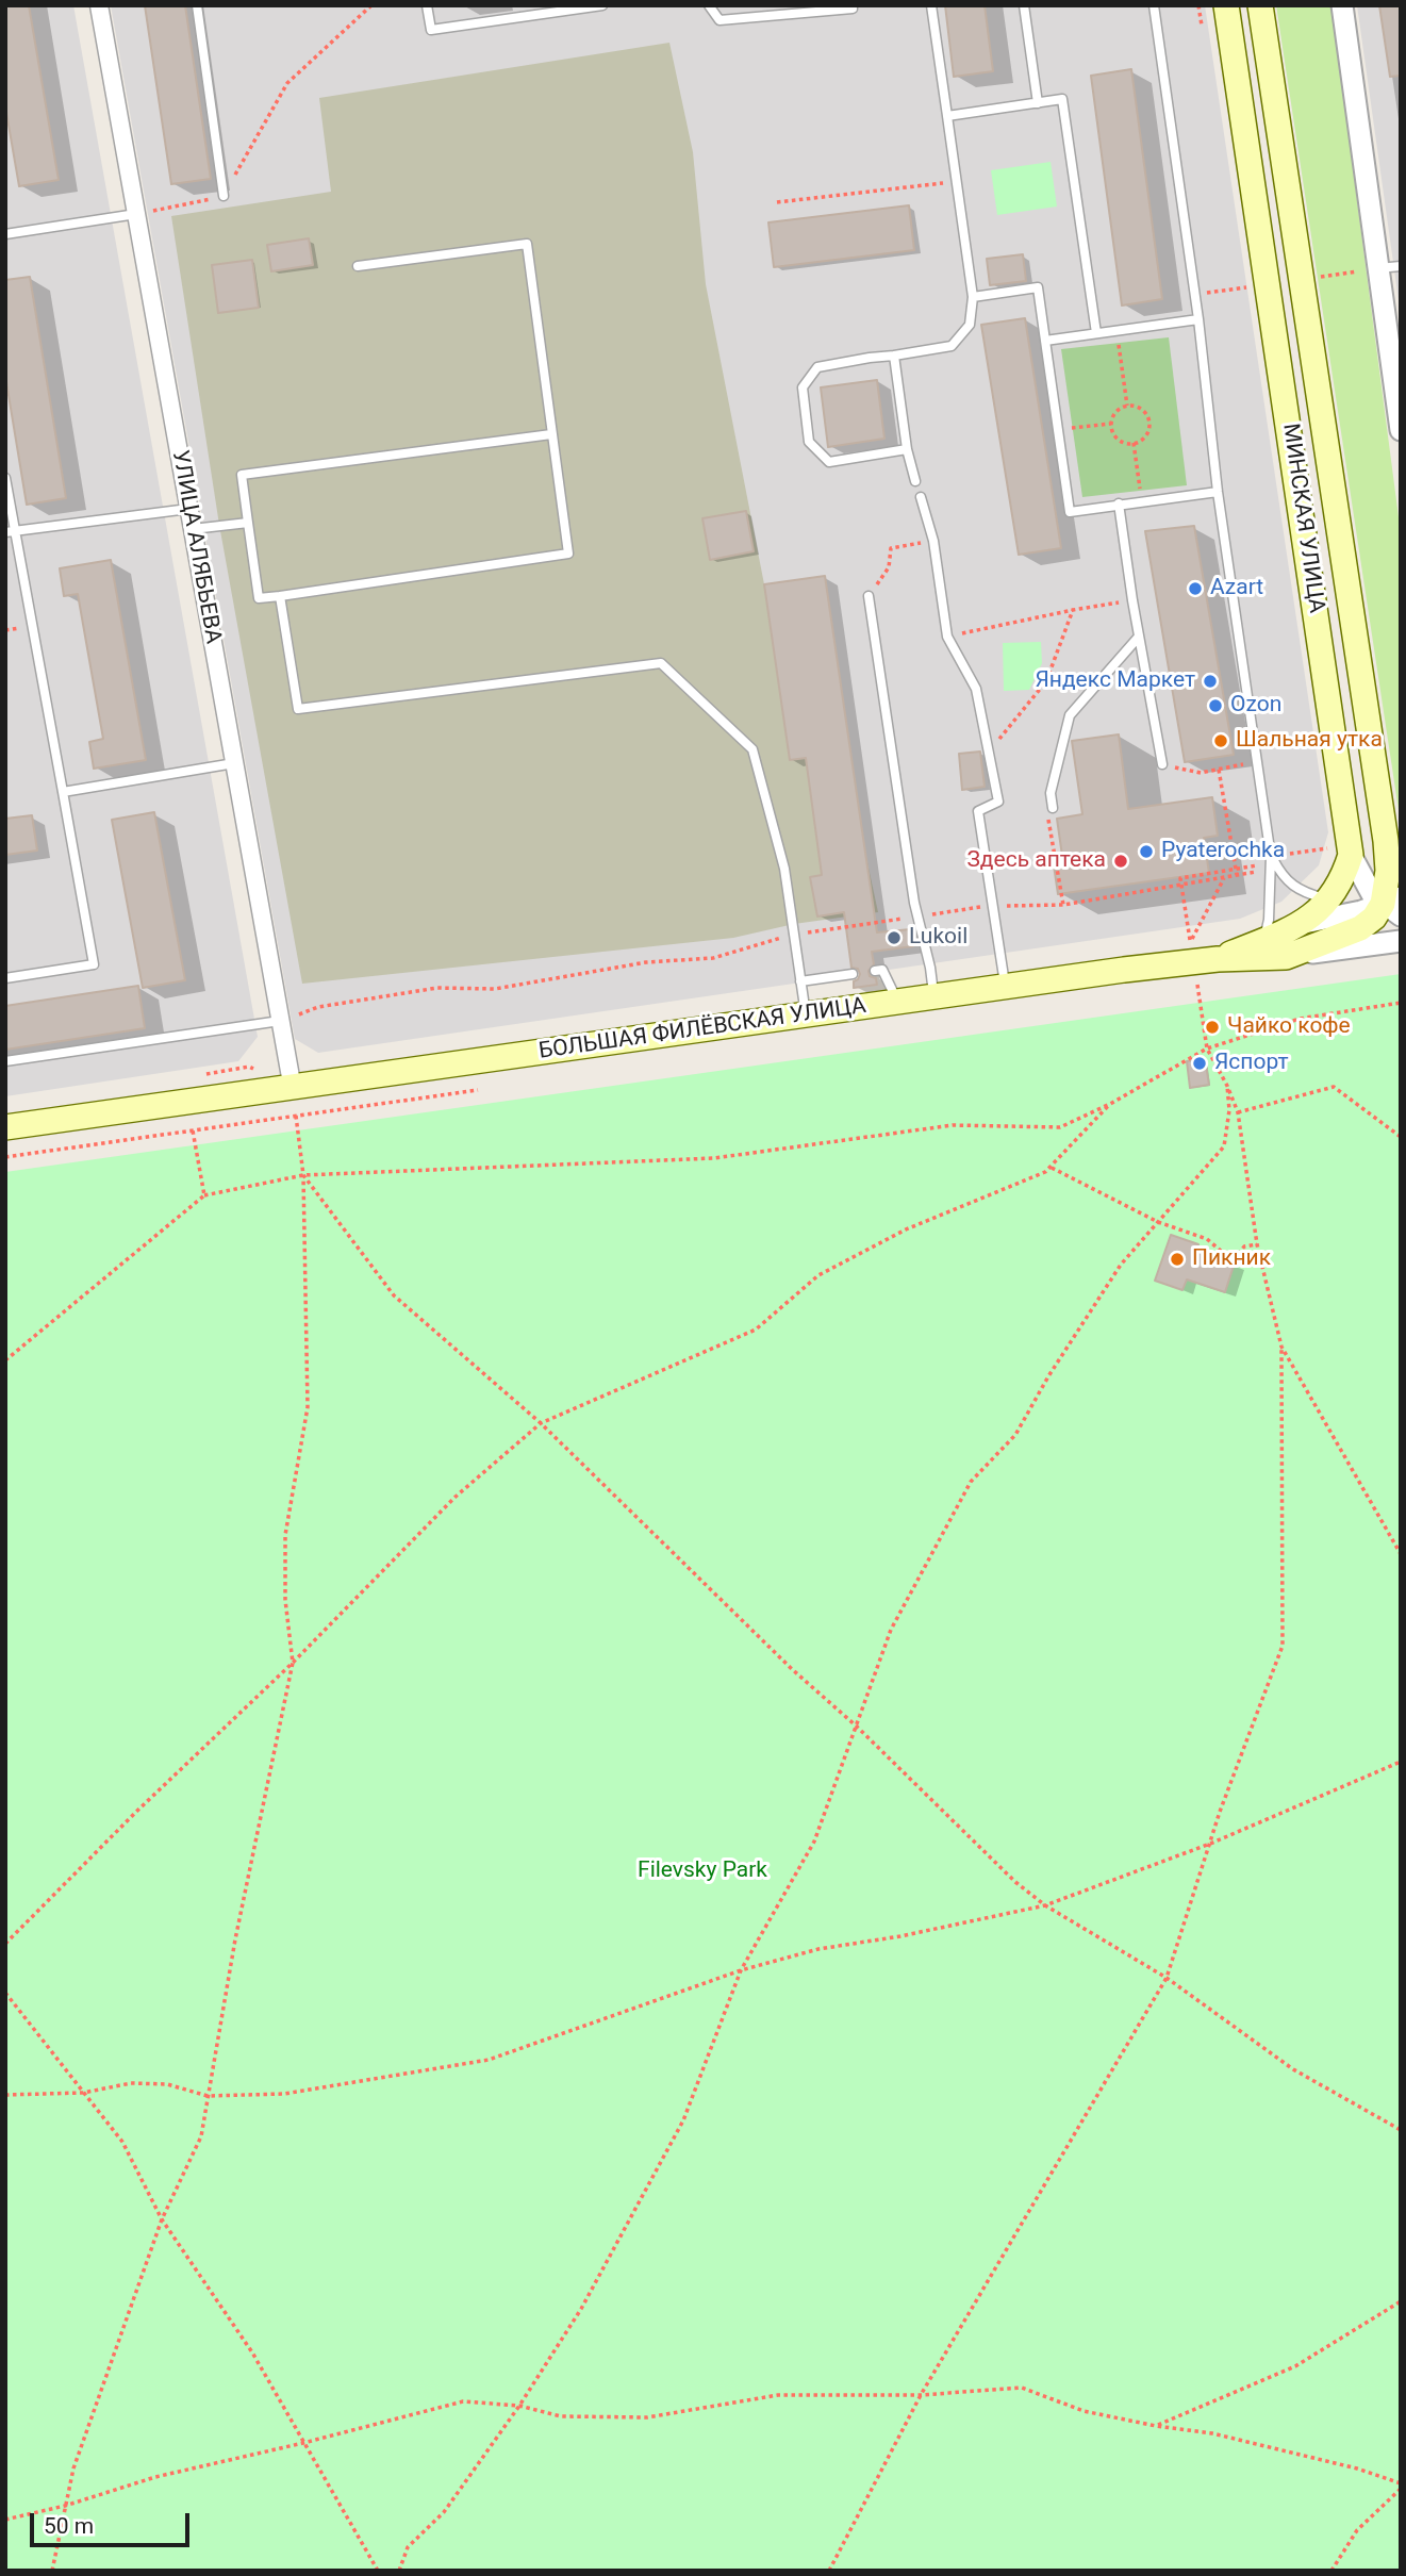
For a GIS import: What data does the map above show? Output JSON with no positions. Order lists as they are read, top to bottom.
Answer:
{
  "streets": {
    "main road": ["МИНСКАЯ УЛИЦА", "БОЛЬШАЯ ФИЛЁВСКАЯ УЛИЦА"],
    "street": ["УЛИЦА АЛЯБЬЕВА"]
  },
  "crossings": [
    ["УЛИЦА АЛЯБЬЕВА", "БОЛЬШАЯ ФИЛЁВСКАЯ УЛИЦА"]
  ],
  "parks": ["Filevsky Park"],
  "places": [
    "Azart",
    "Яндекс Маркет",
    "Ozon",
    "Шальная утка",
    "Pyaterochka",
    "Здесь аптека",
    "Lukoil",
    "Чайко кофе",
    "Яспорт",
    "Пикник"
  ],
  "scale_bar": "50 m"
}
